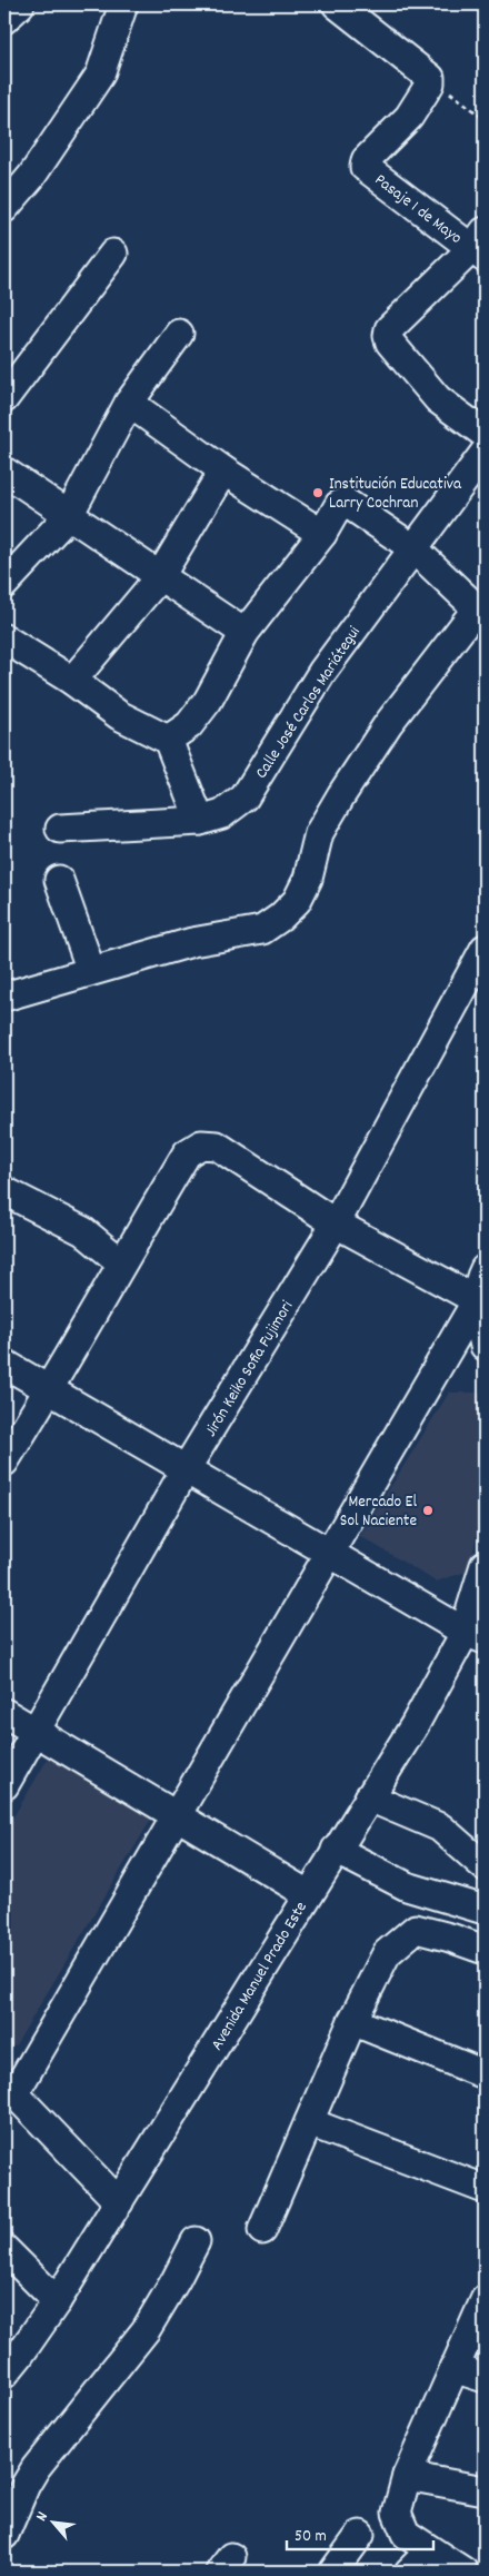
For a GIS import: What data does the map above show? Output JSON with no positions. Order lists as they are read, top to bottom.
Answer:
{
  "streets": {
    "street": [
      "Pasaje 1 de Mayo",
      "Calle José Carlos Mariátegui",
      "Jirón Keiko Sofia Fujimori",
      "Avenida Manuel Prado Este"
    ]
  },
  "places": ["Institución Educativa Larry Cochran", "Mercado El Sol Naciente"],
  "scale_bar": "50 m",
  "north": "top left"
}
